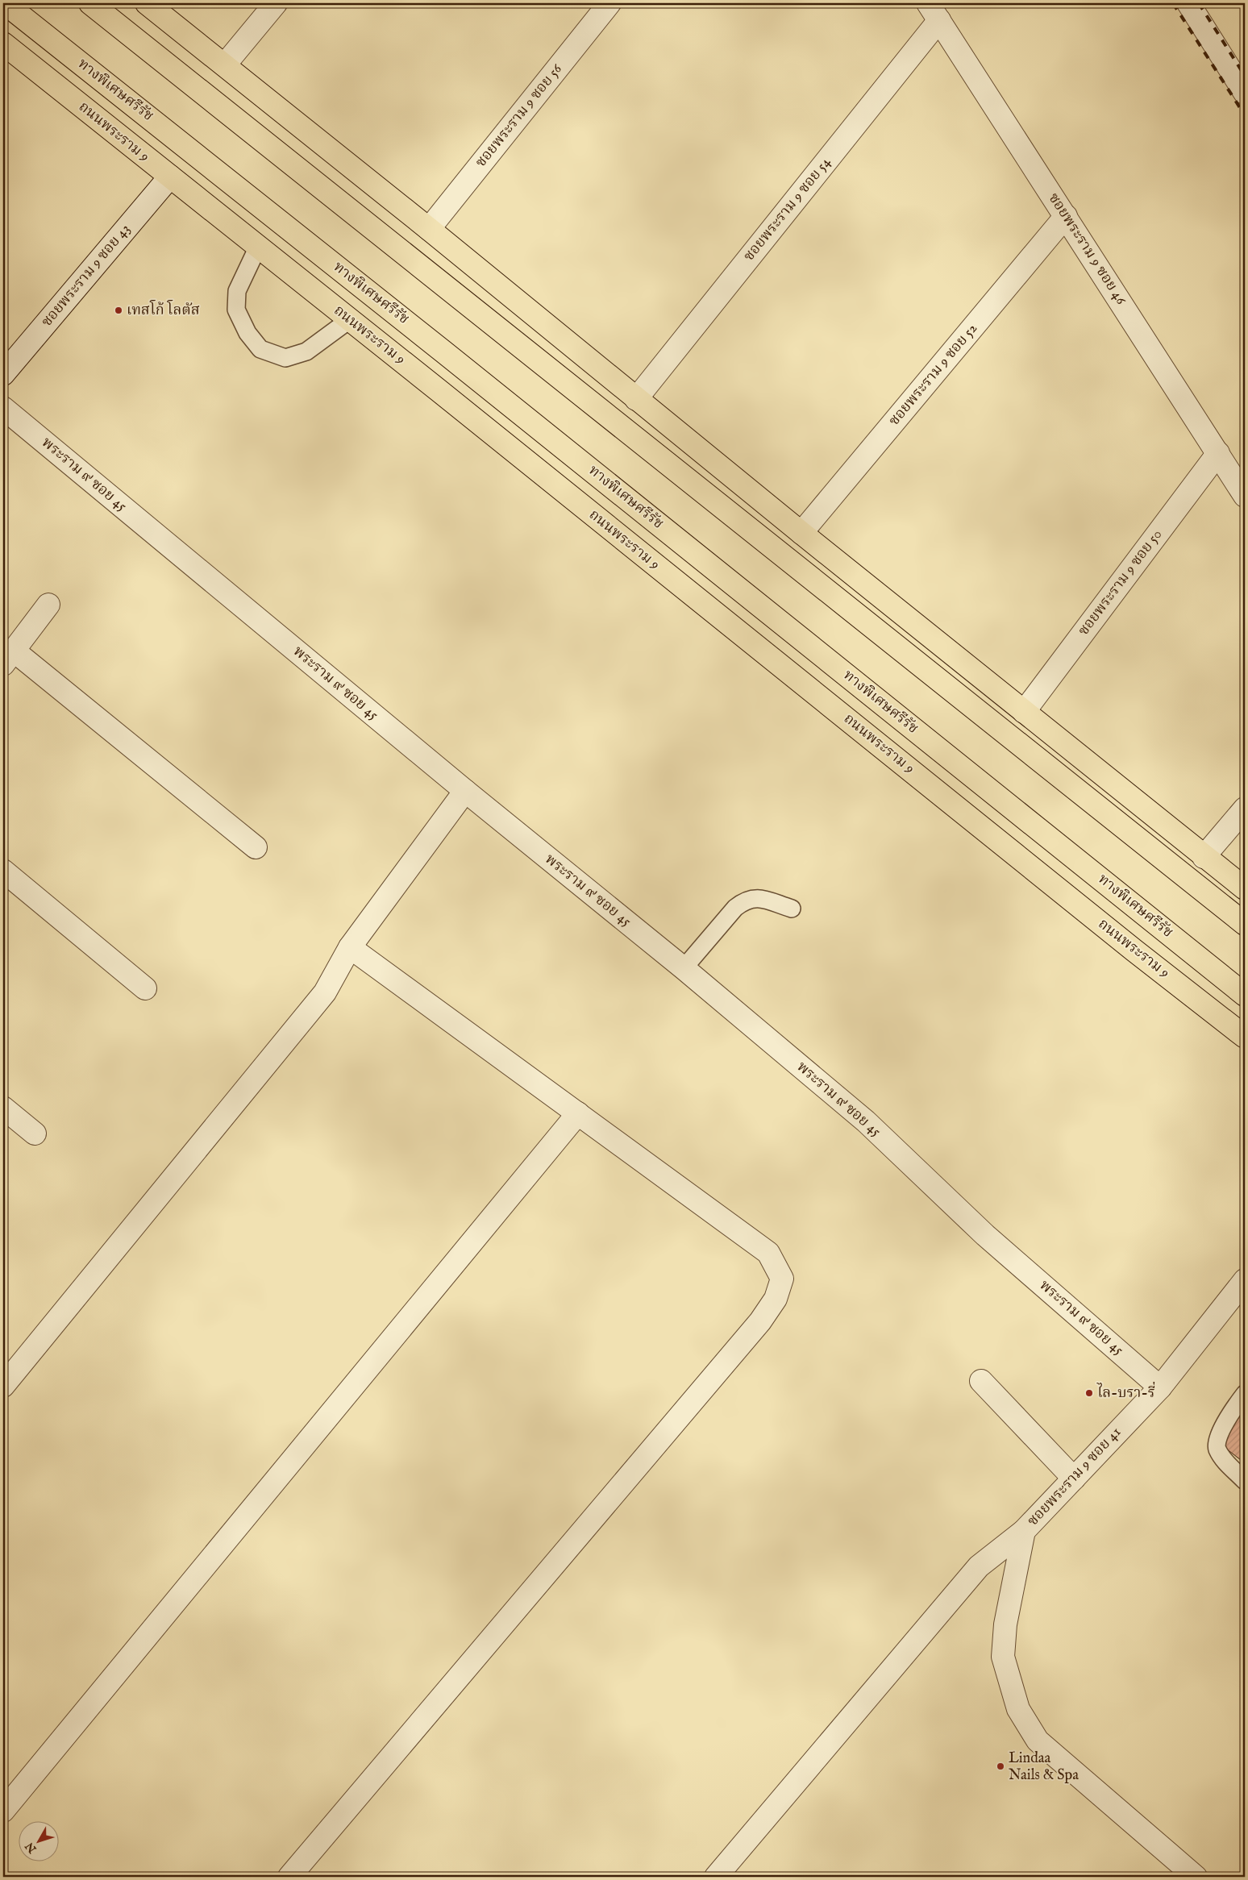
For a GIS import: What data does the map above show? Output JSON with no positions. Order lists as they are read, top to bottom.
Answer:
{
  "streets": {
    "main road": ["ทางพิเศษศรีรัช", "ถนนพระราม 9"],
    "street": [
      "ซอยพระราม 9 ซอย 56",
      "ซอยพระราม 9 ซอย 54",
      "ซอยพระราม 9 ซอย 46",
      "ซอยพระราม 9 ซอย 43",
      "ซอยพระราม 9 ซอย 52",
      "พระราม ๙ ซอย 45",
      "ซอยพระราม 9 ซอย 50",
      "ซอยพระราม 9 ซอย 41"
    ]
  },
  "crossings": [
    ["ถนนพระราม 9", "ซอยพระราม 9 ซอย 43"],
    ["ซอยพระราม 9 ซอย 54", "ซอยพระราม 9 ซอย 46"],
    ["ซอยพระราม 9 ซอย 46", "ซอยพระราม 9 ซอย 52"],
    ["ซอยพระราม 9 ซอย 46", "ซอยพระราม 9 ซอย 50"],
    ["พระราม ๙ ซอย 45", "ซอยพระราม 9 ซอย 41"]
  ],
  "places": ["เทสโก้ โลตัส", "ไล-บรา-รี่", "Lindaa Nails & Spa"],
  "north": "bottom left"
}
